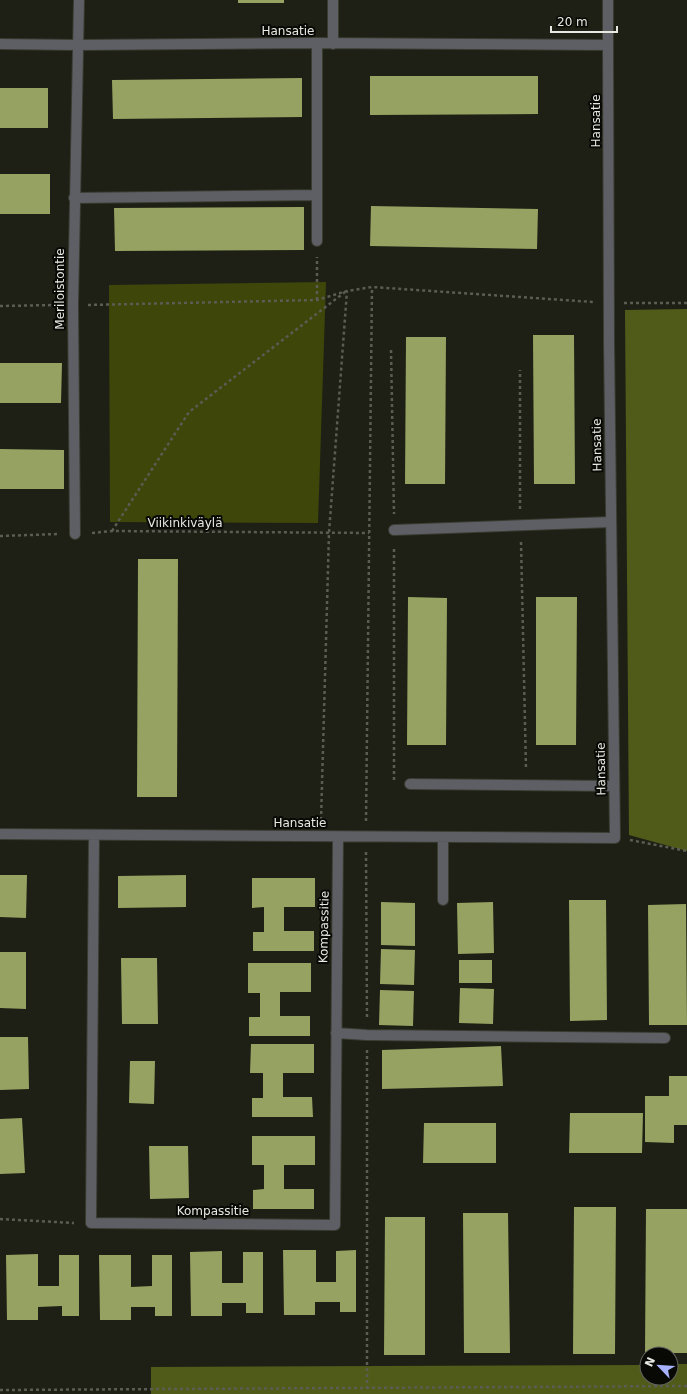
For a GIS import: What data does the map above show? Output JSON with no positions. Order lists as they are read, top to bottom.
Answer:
{
  "streets": {
    "street": ["Hansatie", "Meriloistontie", "Kompassitie"],
    "path": ["Viikinkiväylä"]
  },
  "crossings": [
    ["Hansatie", "Meriloistontie"],
    ["Hansatie", "Kompassitie"],
    ["Meriloistontie", "Viikinkiväylä"]
  ],
  "scale_bar": "20 m",
  "north": "top left"
}
